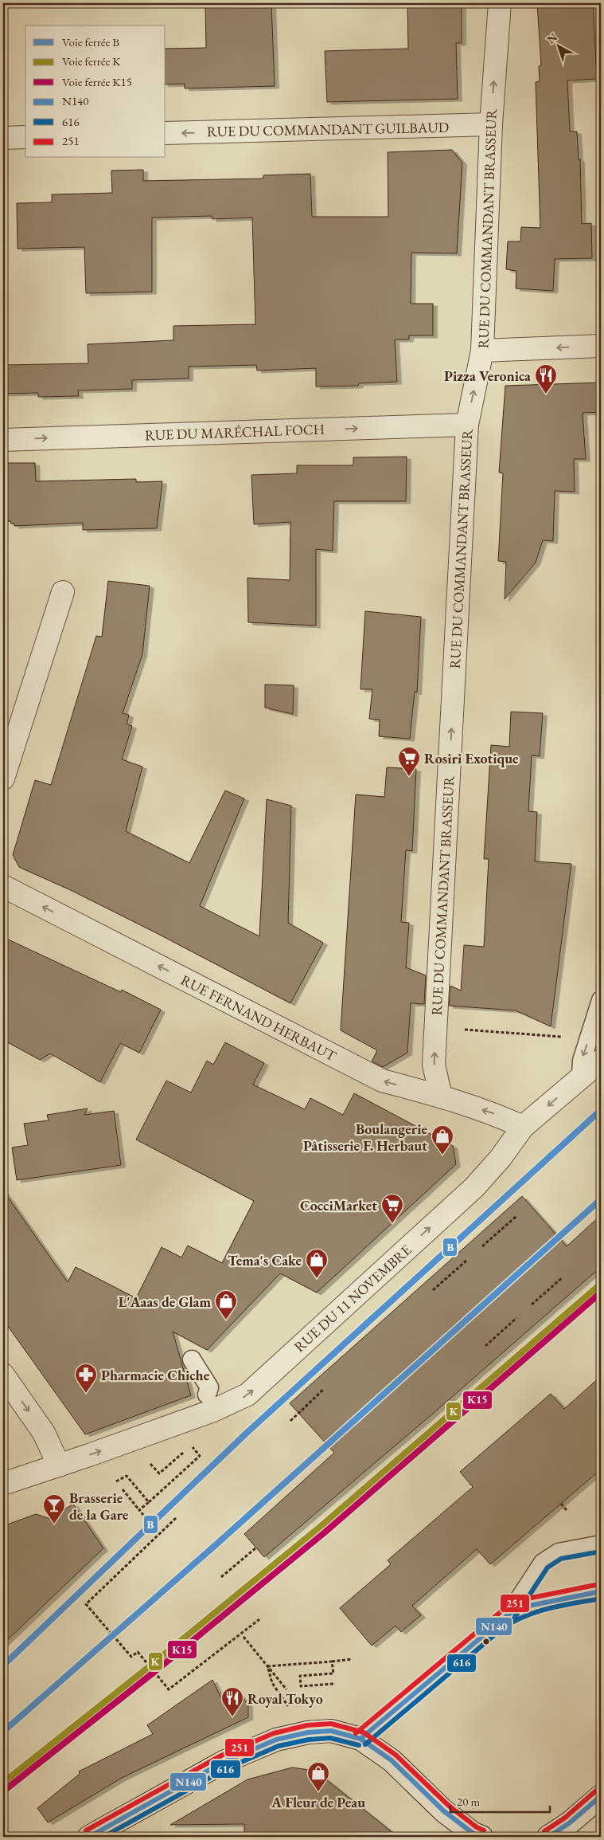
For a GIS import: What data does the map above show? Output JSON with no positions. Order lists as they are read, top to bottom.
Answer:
{
  "streets": {
    "street": [
      "RUE DU COMMANDANT GUILBAUD",
      "RUE DU COMMANDANT BRASSEUR",
      "RUE DU MARÉCHAL FOCH",
      "RUE FERNAND HERBAUT",
      "RUE DU 11 NOVEMBRE"
    ]
  },
  "crossings": [
    ["RUE DU COMMANDANT GUILBAUD", "RUE DU COMMANDANT BRASSEUR"],
    ["RUE DU COMMANDANT BRASSEUR", "RUE DU MARÉCHAL FOCH"],
    ["RUE DU COMMANDANT BRASSEUR", "RUE FERNAND HERBAUT"],
    ["RUE FERNAND HERBAUT", "RUE DU 11 NOVEMBRE"]
  ],
  "one_way": [
    "RUE DU COMMANDANT GUILBAUD",
    "RUE DU COMMANDANT BRASSEUR",
    "RUE DU MARÉCHAL FOCH",
    "RUE FERNAND HERBAUT"
  ],
  "places": {
    "restaurant": ["Pizza Veronica", "Royal Tokyo"],
    "supermarket": ["Rosiri Exotique", "CocciMarket"],
    "shop": [
      "Boulangerie Pâtisserie F. Herbaut",
      "Tema's Cake",
      "L'Aaas de Glam",
      "A Fleur de Peau"
    ],
    "pharmacy": ["Pharmacie Chiche"],
    "bar": ["Brasserie de la Gare"]
  },
  "lines": [
    "rail line B",
    "rail line K",
    "rail line K15",
    "transit line 616",
    "transit line 251",
    "transit line N140"
  ],
  "legend": [
    "Voie ferrée B",
    "Voie ferrée K",
    "Voie ferrée K15",
    "N140",
    "616",
    "251"
  ],
  "scale_bar": "20 m",
  "north": "top left"
}
